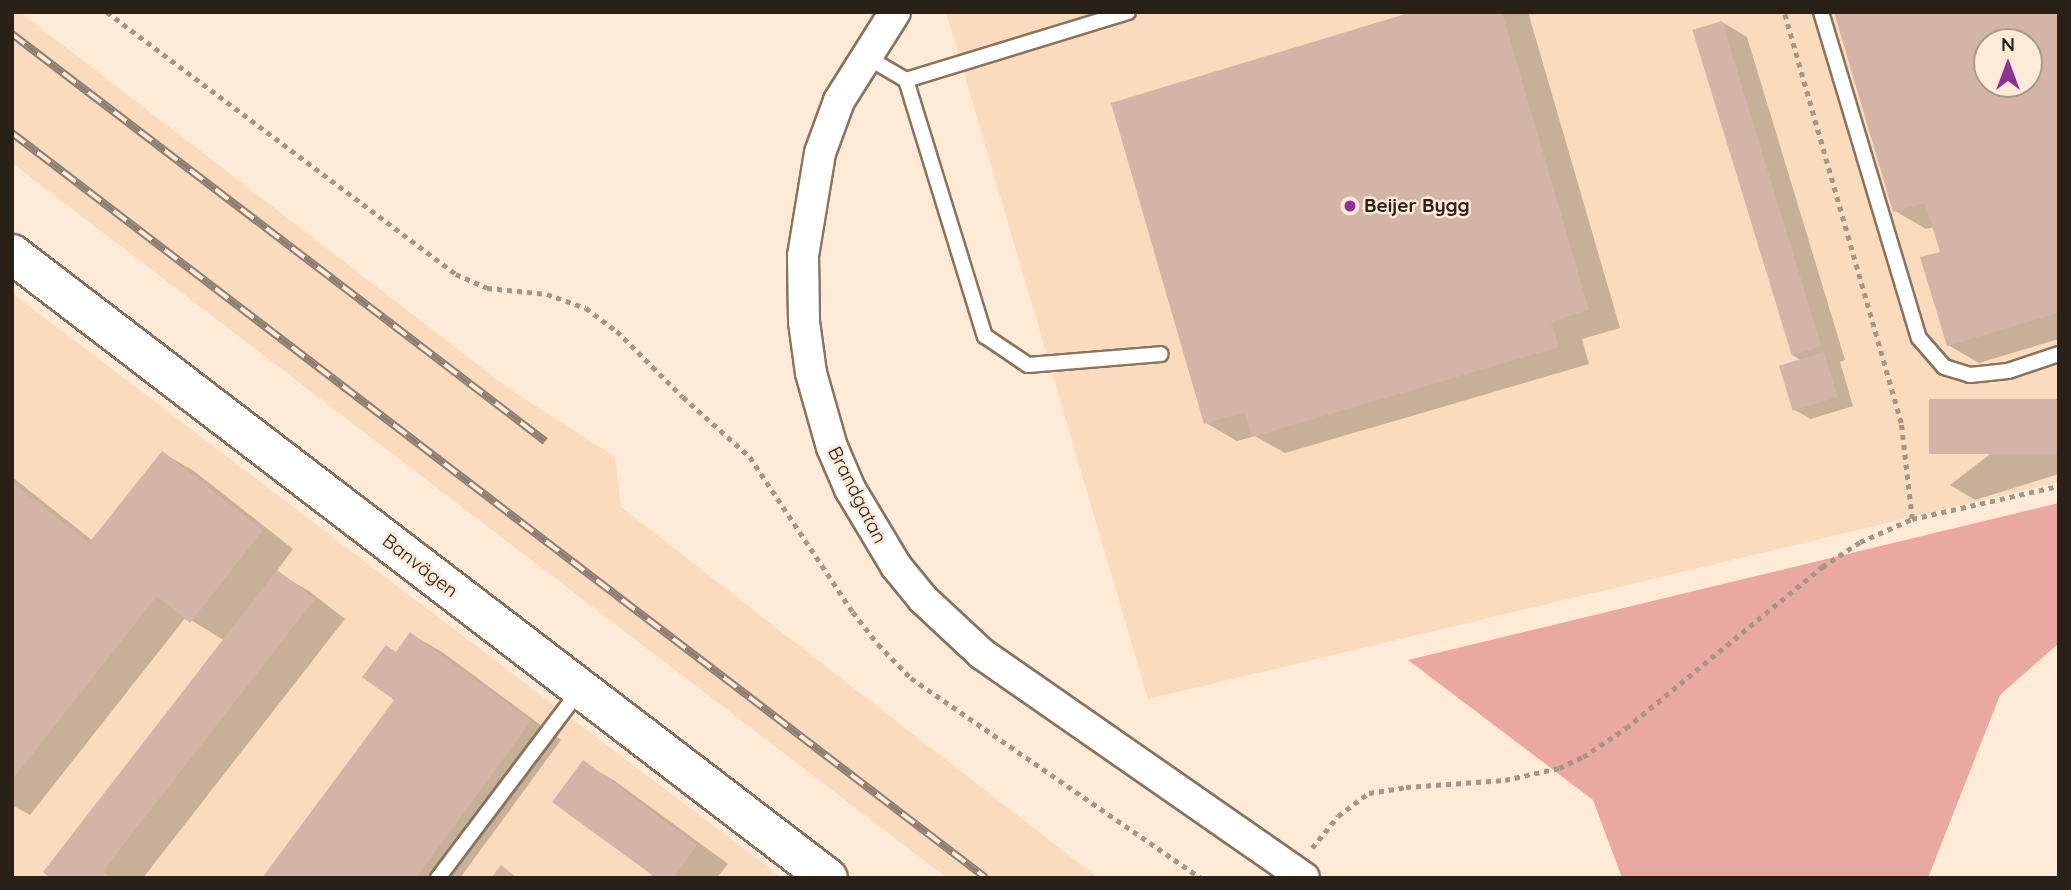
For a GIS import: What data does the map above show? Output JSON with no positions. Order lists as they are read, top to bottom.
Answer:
{
  "streets": {
    "street": ["Brandgatan", "Banvägen"]
  },
  "places": ["Beijer Bygg"],
  "north": "top"
}
